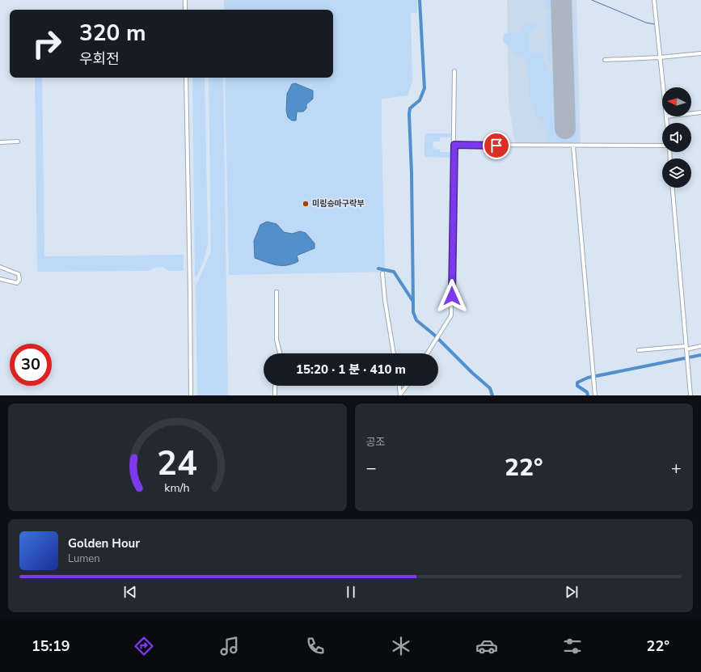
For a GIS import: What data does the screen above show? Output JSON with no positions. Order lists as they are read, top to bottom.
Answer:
{
  "places": ["미림승마구락부"],
  "north": "left",
  "page": {
    "turn": ["320 m", "우회전"],
    "limit": "30",
    "trip": "15:20 · 1 분 · 410 m",
    "tile": "공조",
    "heat": ["−", "22°", "+"],
    "song": ["Golden Hour", "Lumen"],
    "tabs": ["15:19", "22°"],
    "gauge": ["24", "km/h"]
  }
}
